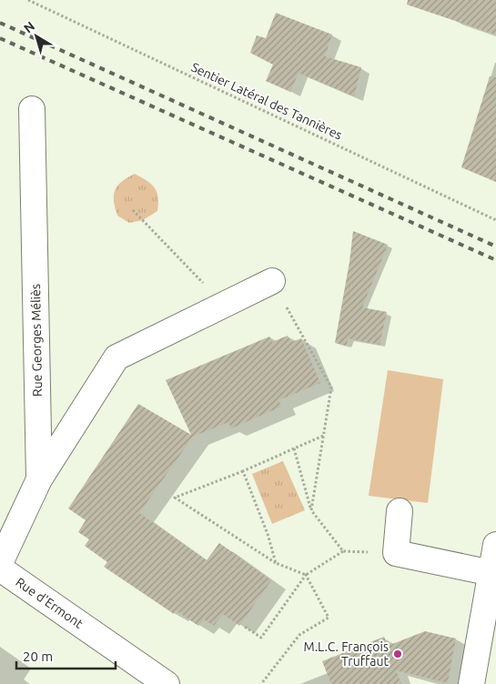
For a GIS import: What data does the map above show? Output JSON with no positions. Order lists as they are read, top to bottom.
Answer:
{
  "streets": {
    "street": ["Rue Georges Méliès", "Rue d'Ermont"],
    "path": ["Sentier Latéral des Tannières"]
  },
  "places": ["M.L.C. François Truffaut"],
  "scale_bar": "20 m",
  "north": "top left"
}
